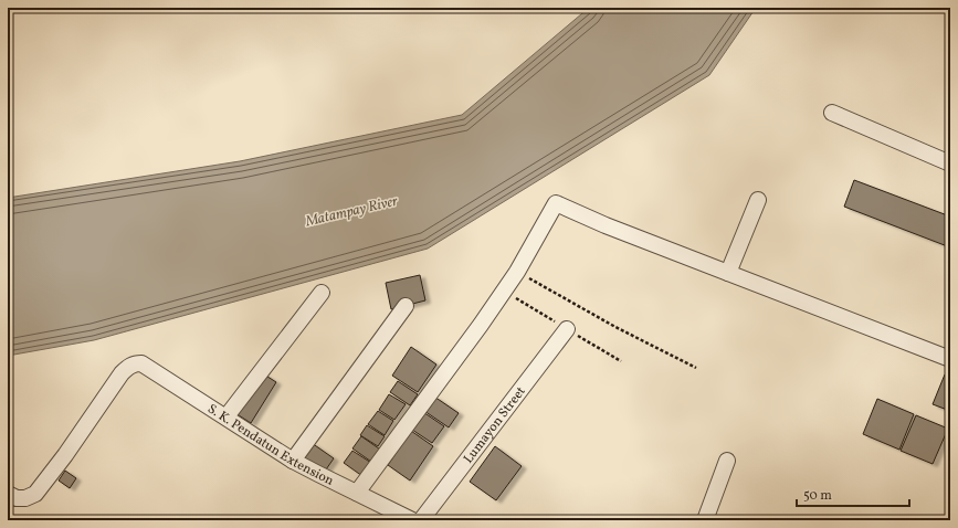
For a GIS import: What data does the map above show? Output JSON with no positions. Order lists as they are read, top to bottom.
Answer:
{
  "streets": {
    "street": ["Lumayon Street", "S. K. Pendatun Extension"]
  },
  "water": ["Matampay River"],
  "scale_bar": "50 m"
}
